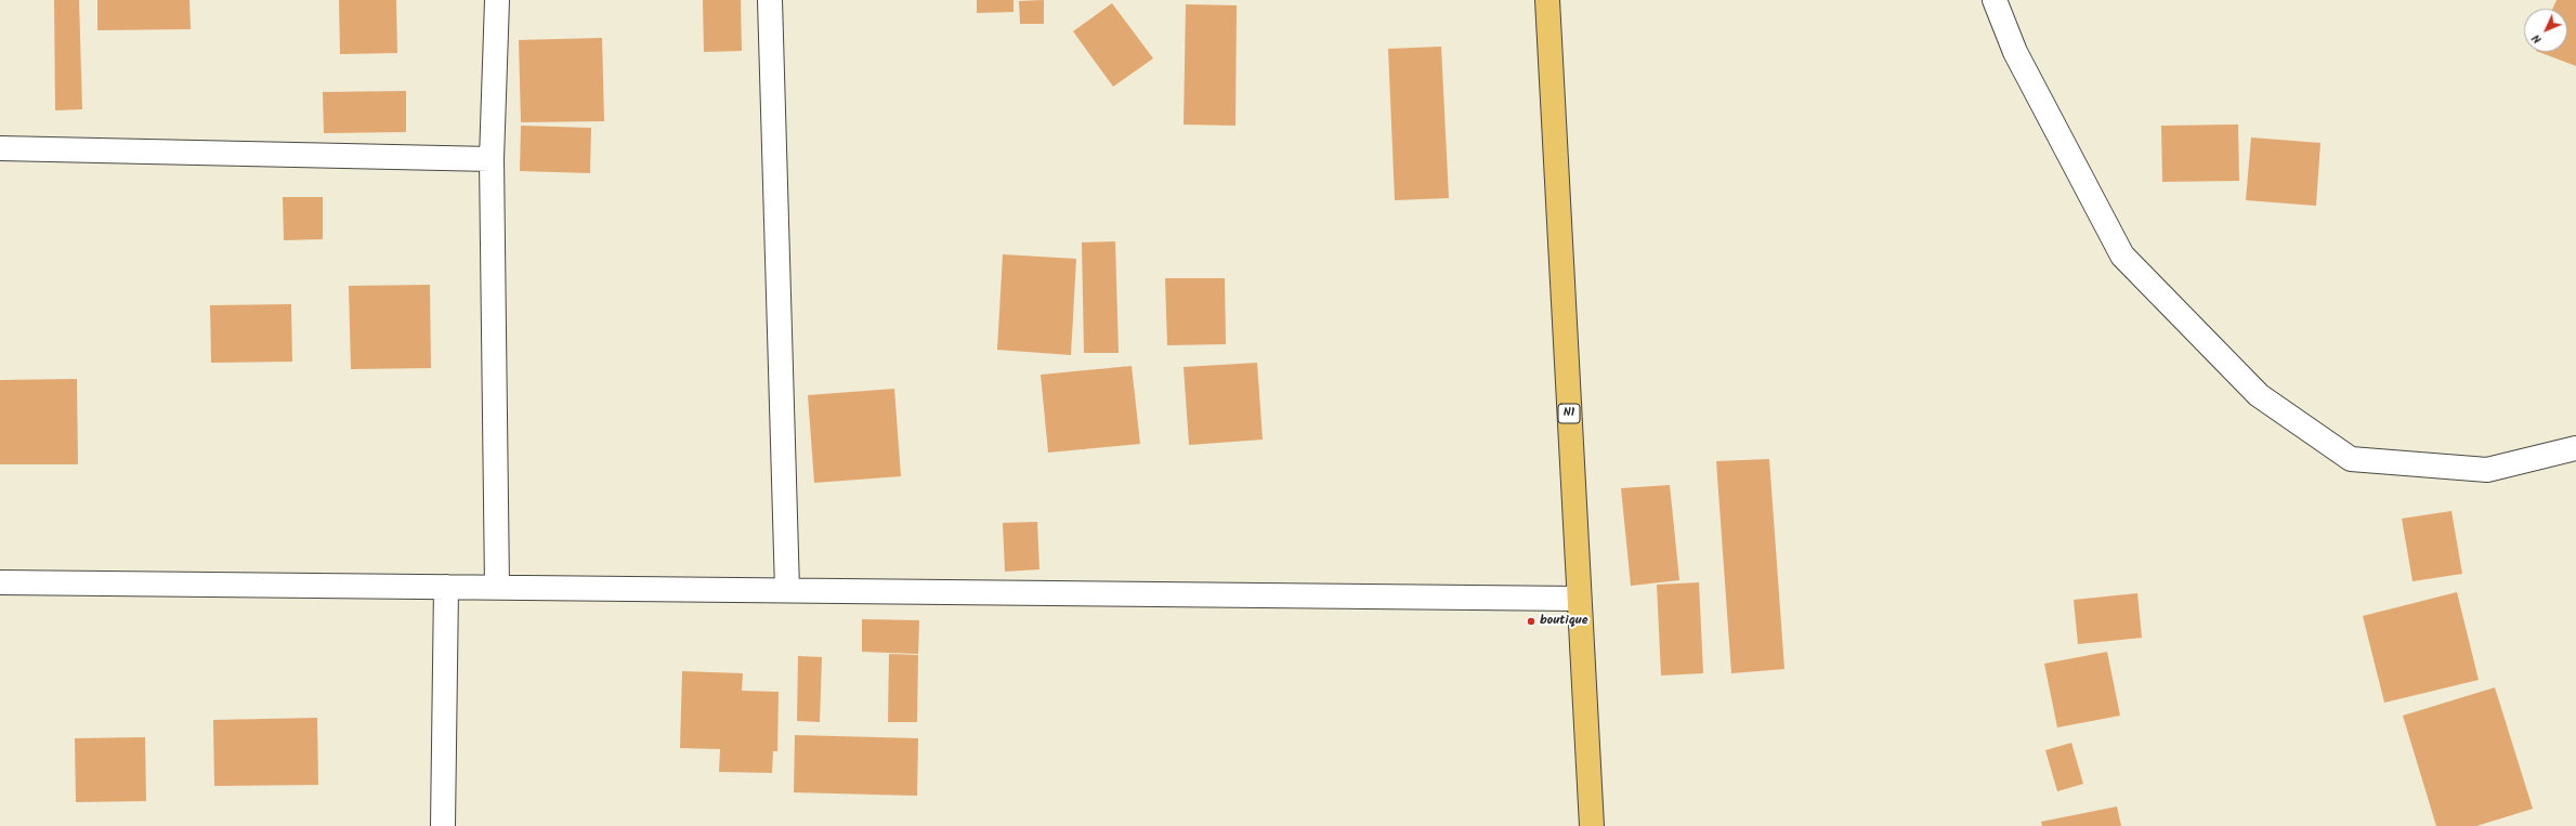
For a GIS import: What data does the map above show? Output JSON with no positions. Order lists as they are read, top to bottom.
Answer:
{
  "streets": {
    "highway": ["N1"]
  },
  "places": ["boutique"],
  "north": "bottom left"
}
